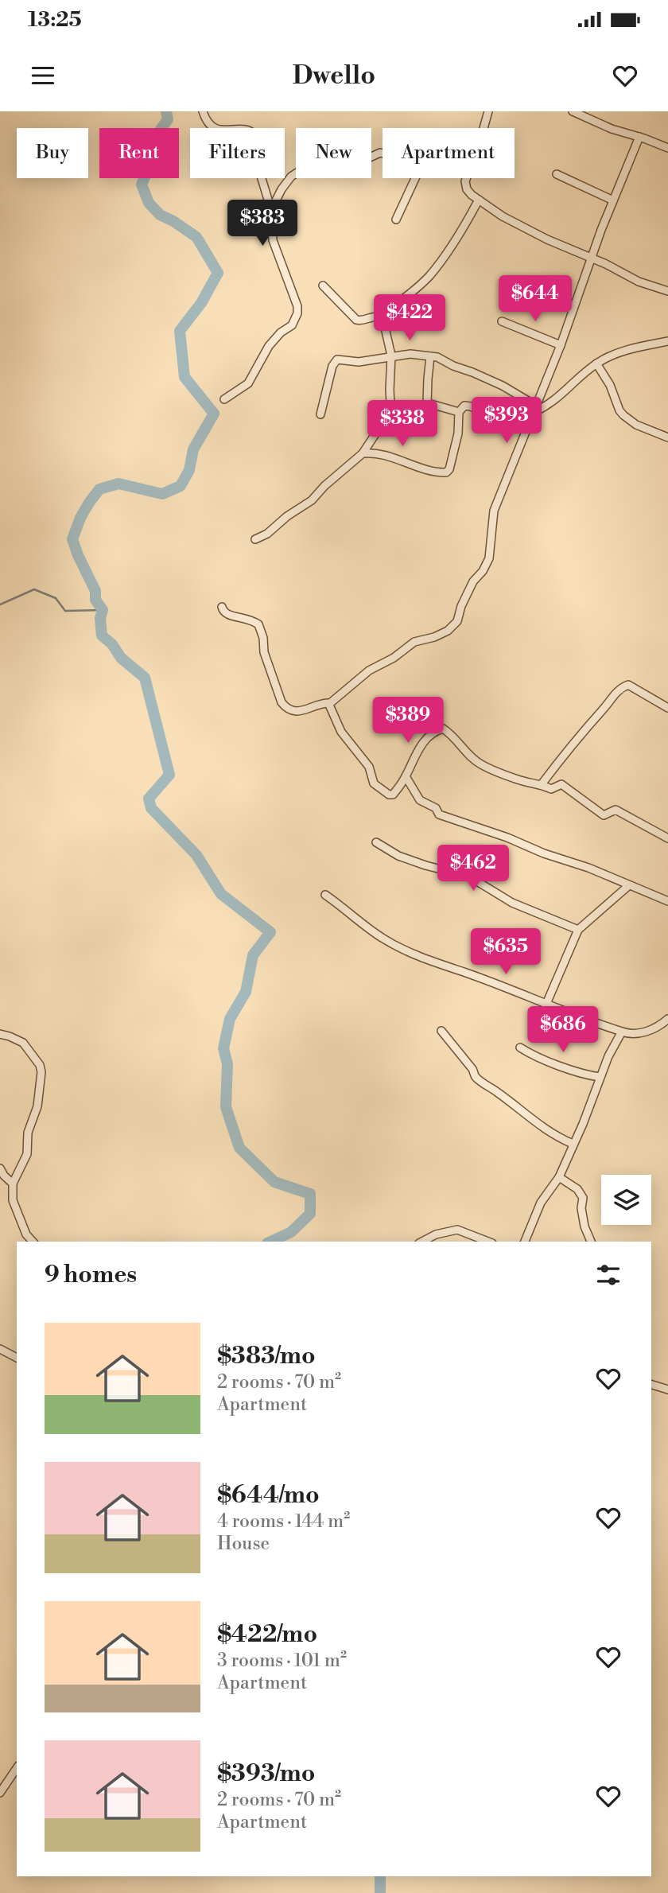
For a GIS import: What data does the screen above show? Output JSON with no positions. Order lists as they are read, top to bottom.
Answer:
{
  "page": {
    "status": "13:25",
    "header": "Dwello",
    "chip": [
      "Buy",
      "Rent",
      "Filters",
      "New",
      "Apartment"
    ],
    "price": [
      "$383",
      "$644",
      "$422",
      "$393",
      "$338",
      "$389",
      "$462",
      "$635",
      "$686"
    ],
    "heading": "9 homes",
    "list": [
      {
        "name": "$383/mo",
        "note": "2 rooms · 70 m² · Apartment"
      },
      {
        "name": "$644/mo",
        "note": "4 rooms · 144 m² · House"
      },
      {
        "name": "$422/mo",
        "note": "3 rooms · 101 m² · Apartment"
      },
      {
        "name": "$393/mo",
        "note": "2 rooms · 70 m² · Apartment"
      }
    ]
  }
}
